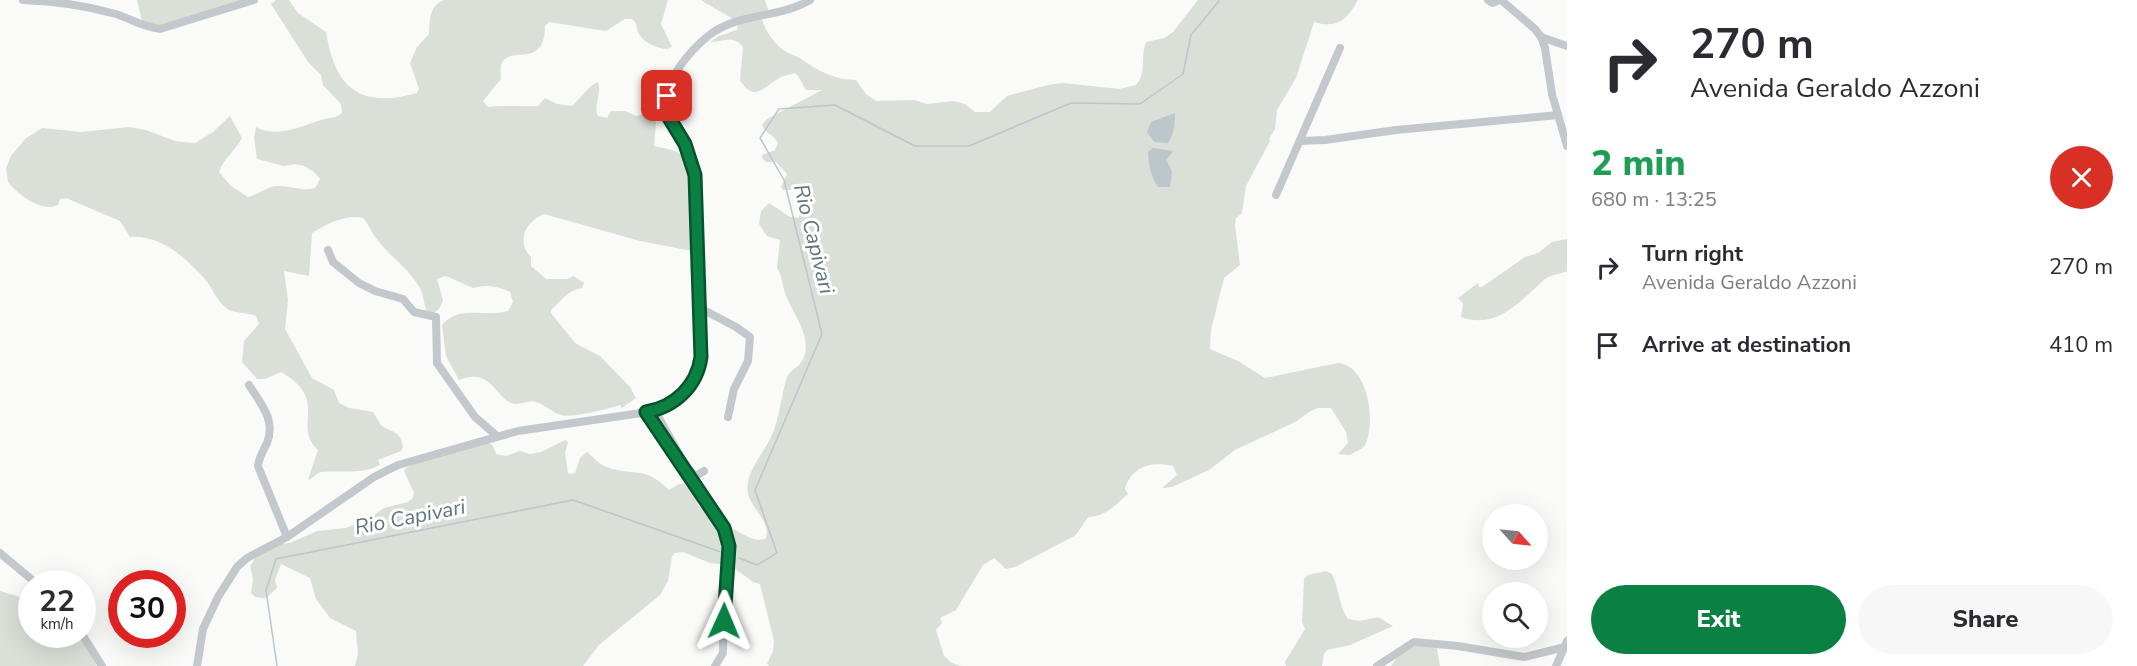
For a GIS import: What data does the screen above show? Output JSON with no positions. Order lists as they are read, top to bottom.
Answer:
{
  "water": ["Rio Capivari"],
  "north": "bottom right",
  "page": {
    "turn": ["270 m", "Avenida Geraldo Azzoni"],
    "heading": ["2 min", "680 m · 13:25"],
    "list": [
      {
        "name": "Turn right",
        "note": "Avenida Geraldo Azzoni",
        "value": "270 m"
      },
      {
        "name": "Arrive at destination",
        "value": "410 m"
      }
    ],
    "speed": "22 km/h",
    "limit": "30",
    "buttons": ["Exit", "Share"]
  }
}
